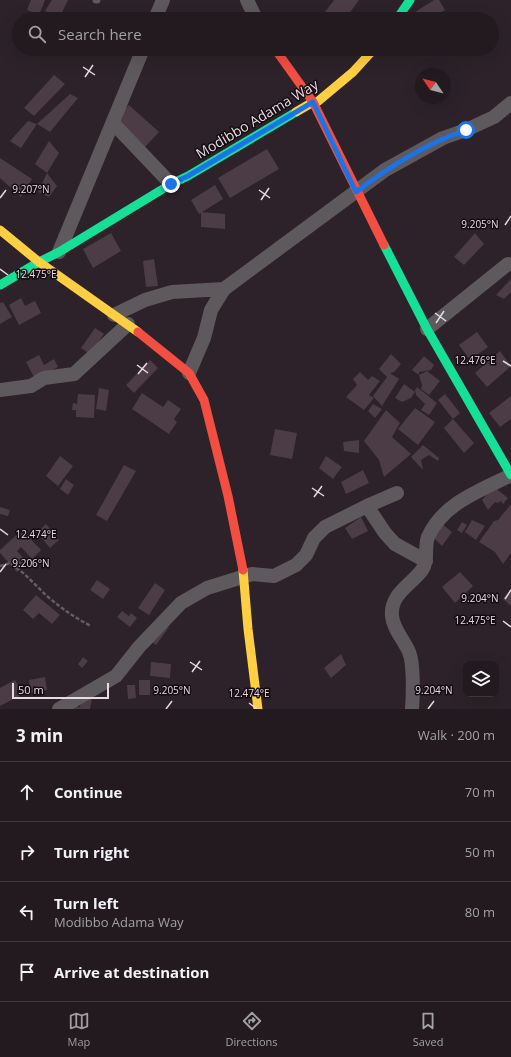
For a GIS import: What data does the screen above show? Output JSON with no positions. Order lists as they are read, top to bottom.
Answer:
{
  "streets": {
    "street": ["Modibbo Adama Way"]
  },
  "scale_bar": "50 m",
  "north": "top left",
  "page": {
    "search": "Search here",
    "scale": "50 m",
    "heading": ["3 min", "Walk · 200 m"],
    "list": [
      ["Continue", "70 m"],
      ["Turn right", "50 m"],
      ["Turn left", "Modibbo Adama Way", "80 m"],
      "Arrive at destination"
    ],
    "nav": ["Map", "Directions", "Saved"]
  },
  "coordinates": [
    "9.207°N",
    "9.205°N",
    "12.475°E",
    "12.476°E",
    "12.474°E",
    "9.206°N",
    "9.204°N"
  ]
}
